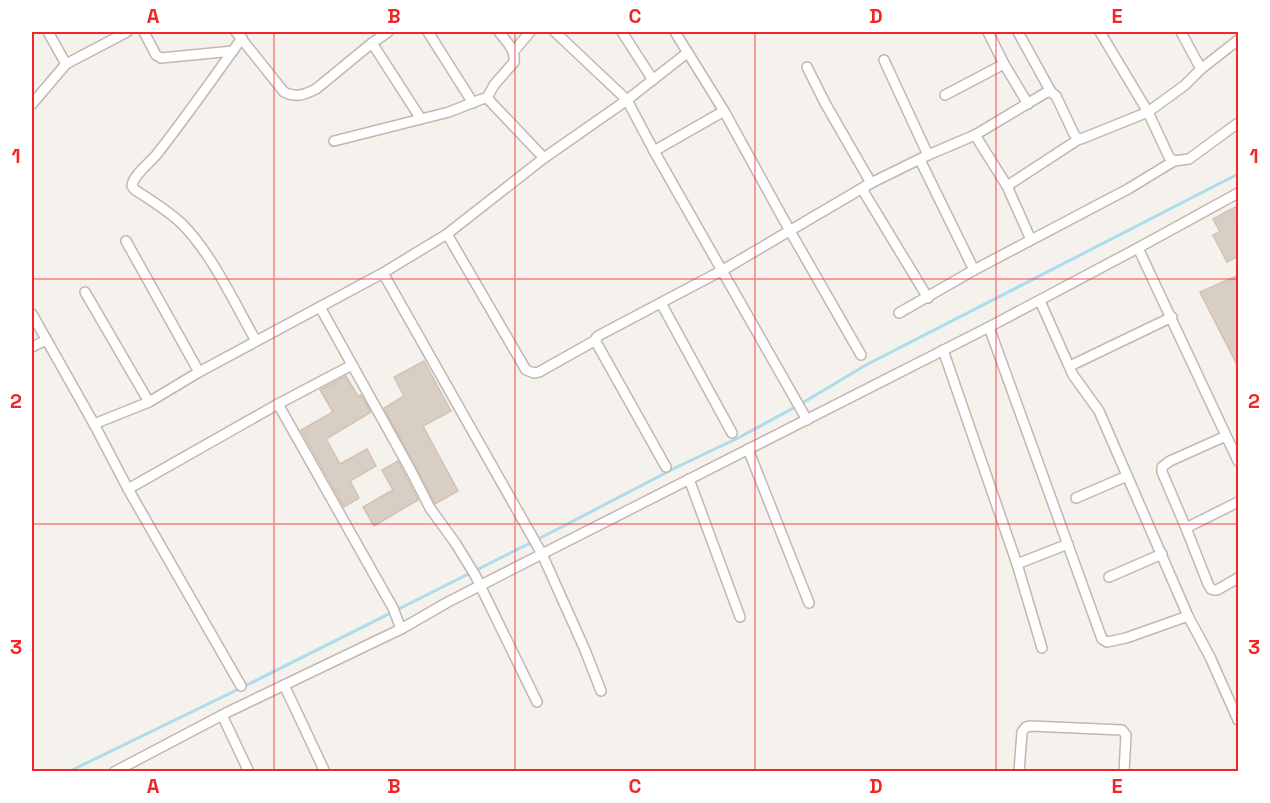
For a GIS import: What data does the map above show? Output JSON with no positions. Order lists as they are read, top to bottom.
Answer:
{
  "grid": {
    "columns": [
      "A",
      "B",
      "C",
      "D",
      "E"
    ],
    "rows": ["1", "2", "3"]
  }
}
